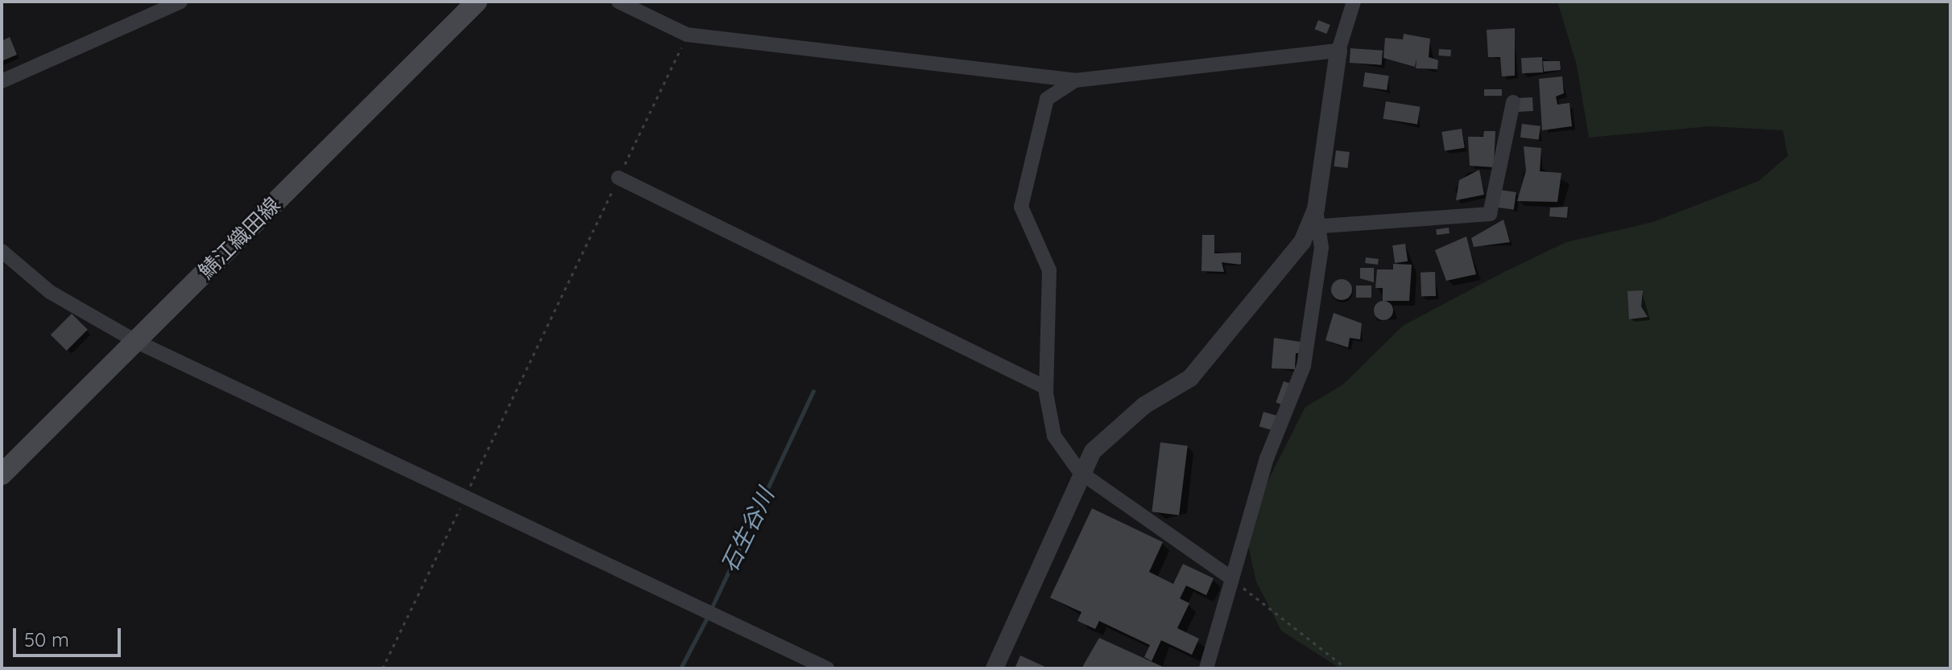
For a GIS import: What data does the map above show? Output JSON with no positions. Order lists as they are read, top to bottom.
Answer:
{
  "streets": {
    "main road": ["鯖江織田線"]
  },
  "water": ["石生谷川"],
  "scale_bar": "50 m"
}
